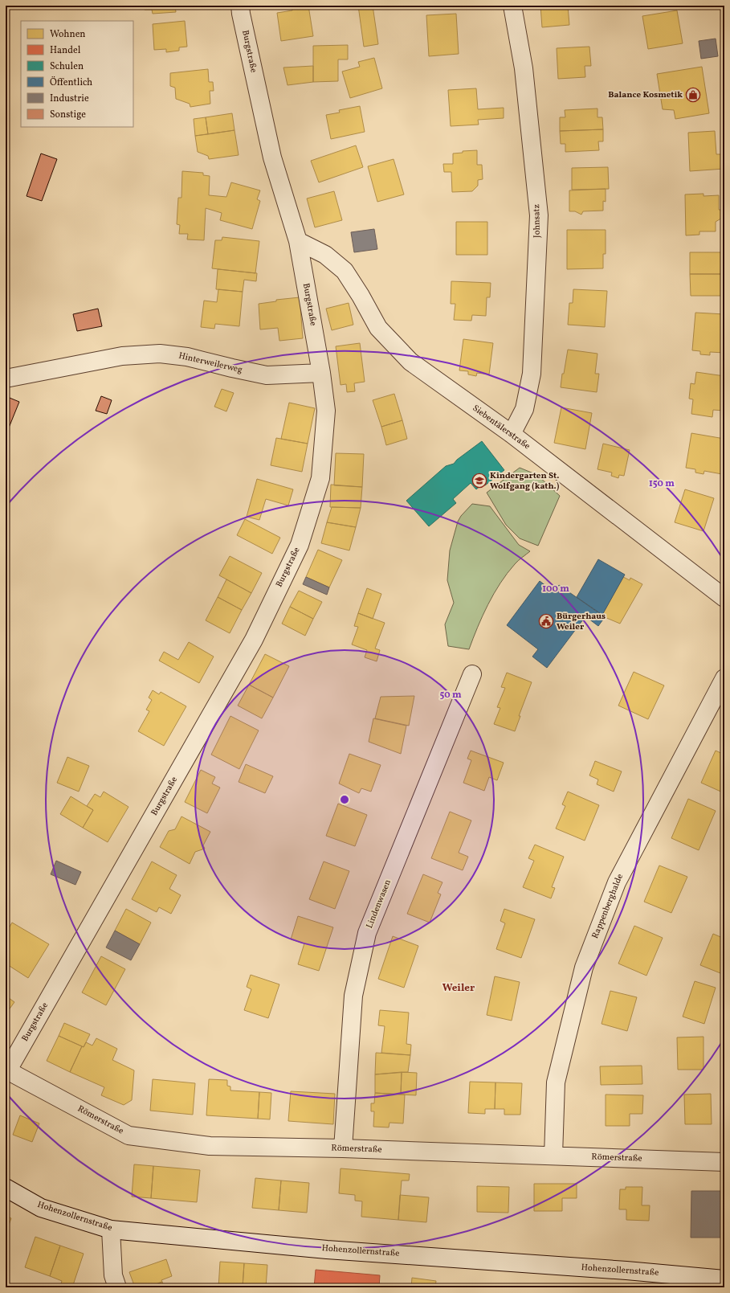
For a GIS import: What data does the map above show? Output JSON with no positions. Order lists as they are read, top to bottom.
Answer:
{
  "streets": {
    "street": [
      "Burgstraße",
      "Johnsatz",
      "Hinterweilerweg",
      "Siebentälerstraße",
      "Lindenwasen",
      "Rappenberghalde",
      "Römerstraße",
      "Hohenzollernstraße"
    ]
  },
  "crossings": [
    ["Burgstraße", "Hinterweilerweg"],
    ["Burgstraße", "Siebentälerstraße"],
    ["Burgstraße", "Römerstraße"],
    ["Johnsatz", "Siebentälerstraße"],
    ["Lindenwasen", "Römerstraße"],
    ["Rappenberghalde", "Römerstraße"]
  ],
  "districts": ["Weiler"],
  "places": {
    "shop": ["Balance Kosmetik"],
    "school or university": ["Kindergarten St. Wolfgang (kath.)"],
    "public building": ["Bürgerhaus Weiler"]
  },
  "legend": [
    "Wohnen",
    "Handel",
    "Schulen",
    "Öffentlich",
    "Industrie",
    "Sonstige"
  ],
  "rings": ["150 m", "100 m", "50 m"]
}
